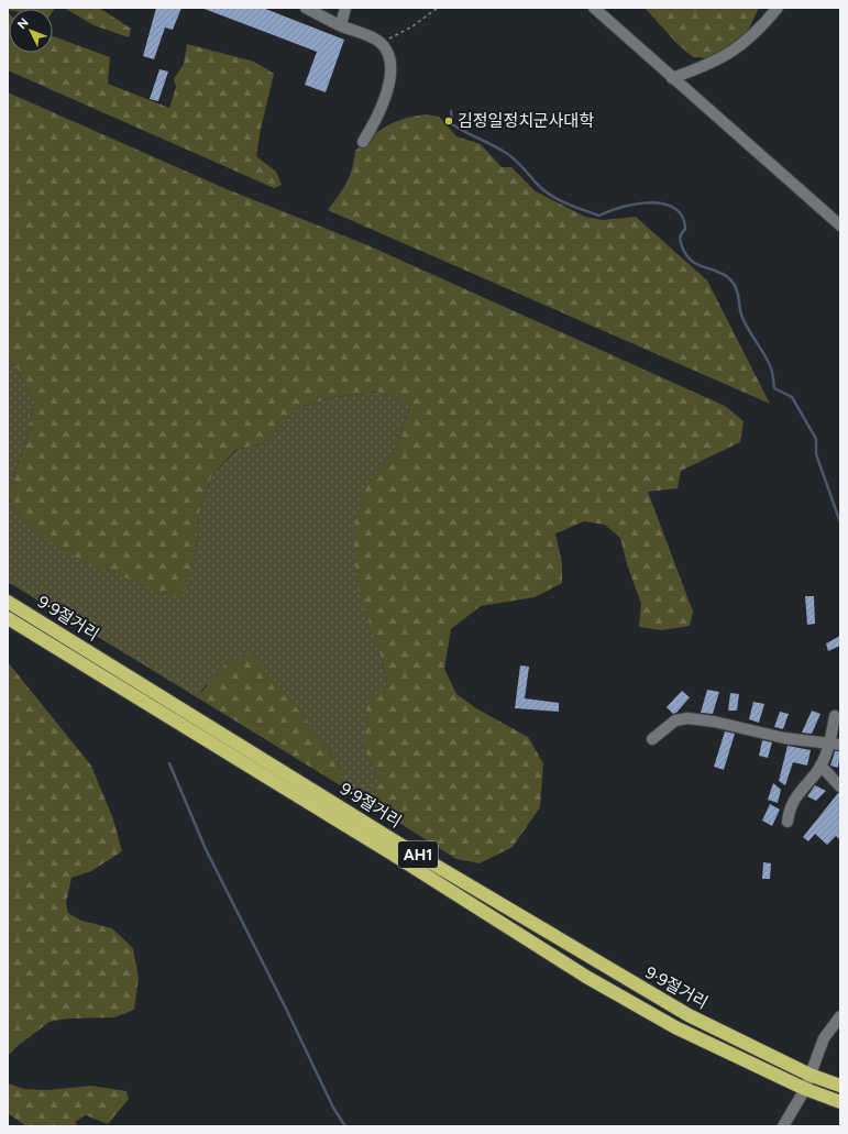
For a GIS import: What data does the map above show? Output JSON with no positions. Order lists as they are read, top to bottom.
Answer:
{
  "streets": {
    "highway": ["9·9절거리", "AH1"]
  },
  "places": ["김정일정치군사대학"],
  "north": "top left"
}
